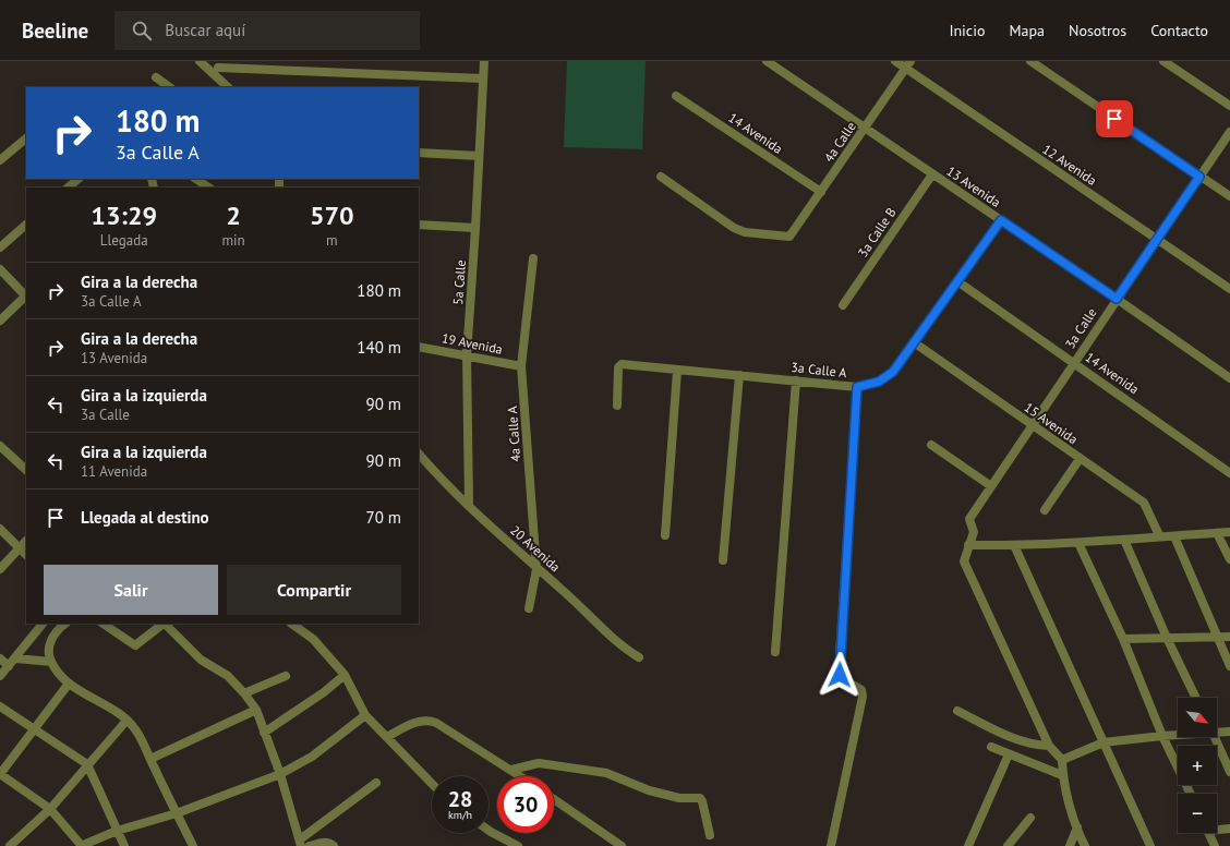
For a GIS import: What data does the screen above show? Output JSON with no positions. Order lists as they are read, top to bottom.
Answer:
{
  "streets": {
    "street": [
      "14 Avenida",
      "4a Calle",
      "12 Avenida",
      "13 Avenida",
      "3a Calle B",
      "5a Calle",
      "3a Calle",
      "19 Avenida",
      "3a Calle A",
      "15 Avenida",
      "4a Calle A",
      "20 Avenida"
    ]
  },
  "crossings": [
    ["14 Avenida", "4a Calle"],
    ["14 Avenida", "3a Calle"],
    ["14 Avenida", "3a Calle A"],
    ["4a Calle", "12 Avenida"],
    ["4a Calle", "13 Avenida"],
    ["12 Avenida", "3a Calle"],
    ["13 Avenida", "3a Calle B"],
    ["13 Avenida", "3a Calle"],
    ["13 Avenida", "3a Calle A"],
    ["5a Calle", "19 Avenida"],
    ["5a Calle", "20 Avenida"],
    ["3a Calle", "15 Avenida"],
    ["19 Avenida", "4a Calle A"],
    ["3a Calle A", "15 Avenida"],
    ["4a Calle A", "20 Avenida"]
  ],
  "north": "bottom right",
  "page": {
    "header": "Beeline",
    "search": "Buscar aquí",
    "nav": [
      "Inicio",
      "Mapa",
      "Nosotros",
      "Contacto"
    ],
    "turn": ["180 m", "3a Calle A"],
    "eta": [
      "13:29",
      "Llegada",
      "2",
      "min",
      "570",
      "m"
    ],
    "list": [
      {
        "name": "Gira a la derecha",
        "note": "3a Calle A",
        "value": "180 m"
      },
      {
        "name": "Gira a la derecha",
        "note": "13 Avenida",
        "value": "140 m"
      },
      {
        "name": "Gira a la izquierda",
        "note": "3a Calle",
        "value": "90 m"
      },
      {
        "name": "Gira a la izquierda",
        "note": "11 Avenida",
        "value": "90 m"
      },
      {
        "name": "Llegada al destino",
        "value": "70 m"
      }
    ],
    "buttons": ["Salir", "Compartir"],
    "map_buttons": ["+", "−"],
    "speed": "28 km/h",
    "limit": "30"
  }
}
